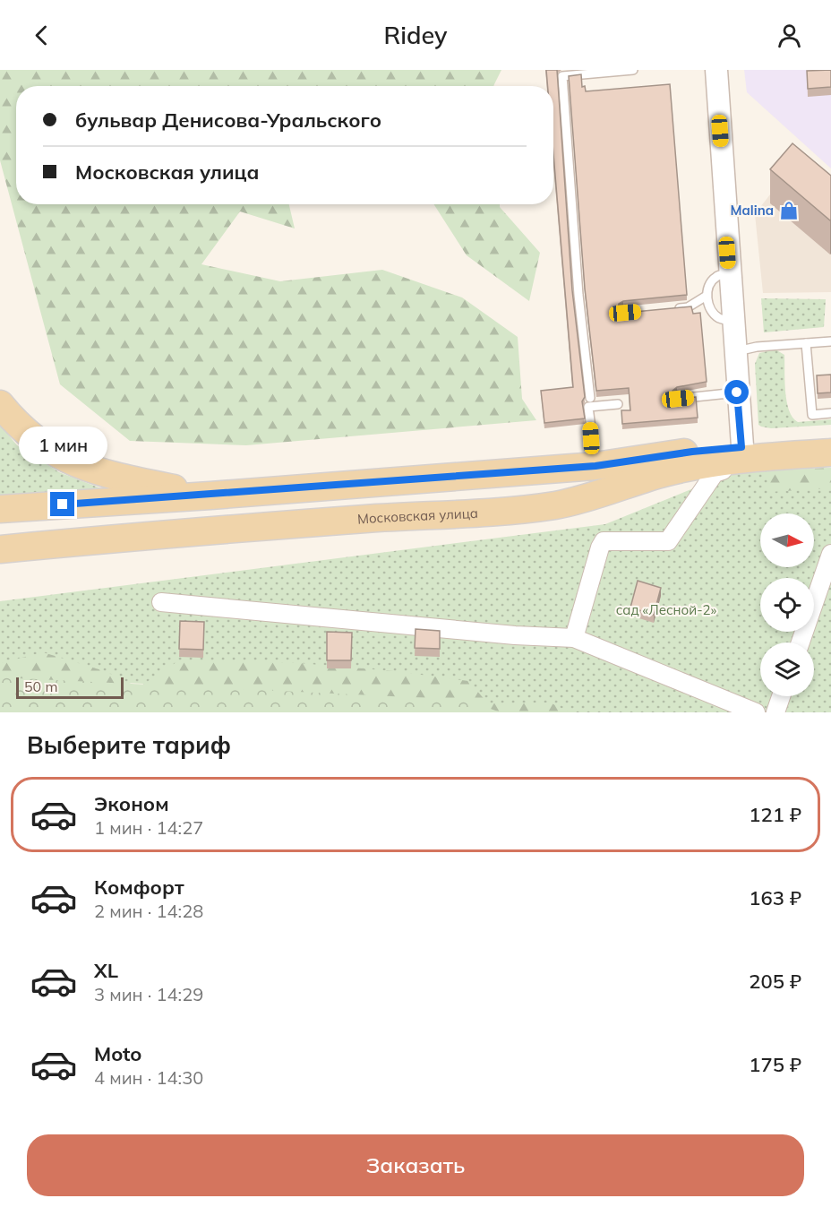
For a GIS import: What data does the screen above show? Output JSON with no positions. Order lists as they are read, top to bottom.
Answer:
{
  "streets": {
    "main road": ["Московская улица"]
  },
  "parks": ["сад «Лесной-2»"],
  "places": {
    "shop": ["Malina"]
  },
  "scale_bar": "50 m",
  "north": "right",
  "page": {
    "header": "Ridey",
    "banner": ["бульвар Денисова-Уральского", "Московская улица"],
    "bubble": "1 мин",
    "scale": "50 m",
    "heading": "Выберите тариф",
    "list": [
      {
        "name": "Эконом",
        "note": "1 мин · 14:27",
        "value": "121 ₽"
      },
      {
        "name": "Комфорт",
        "note": "2 мин · 14:28",
        "value": "163 ₽"
      },
      {
        "name": "XL",
        "note": "3 мин · 14:29",
        "value": "205 ₽"
      },
      {
        "name": "Moto",
        "note": "4 мин · 14:30",
        "value": "175 ₽"
      }
    ],
    "buttons": "Заказать"
  }
}
